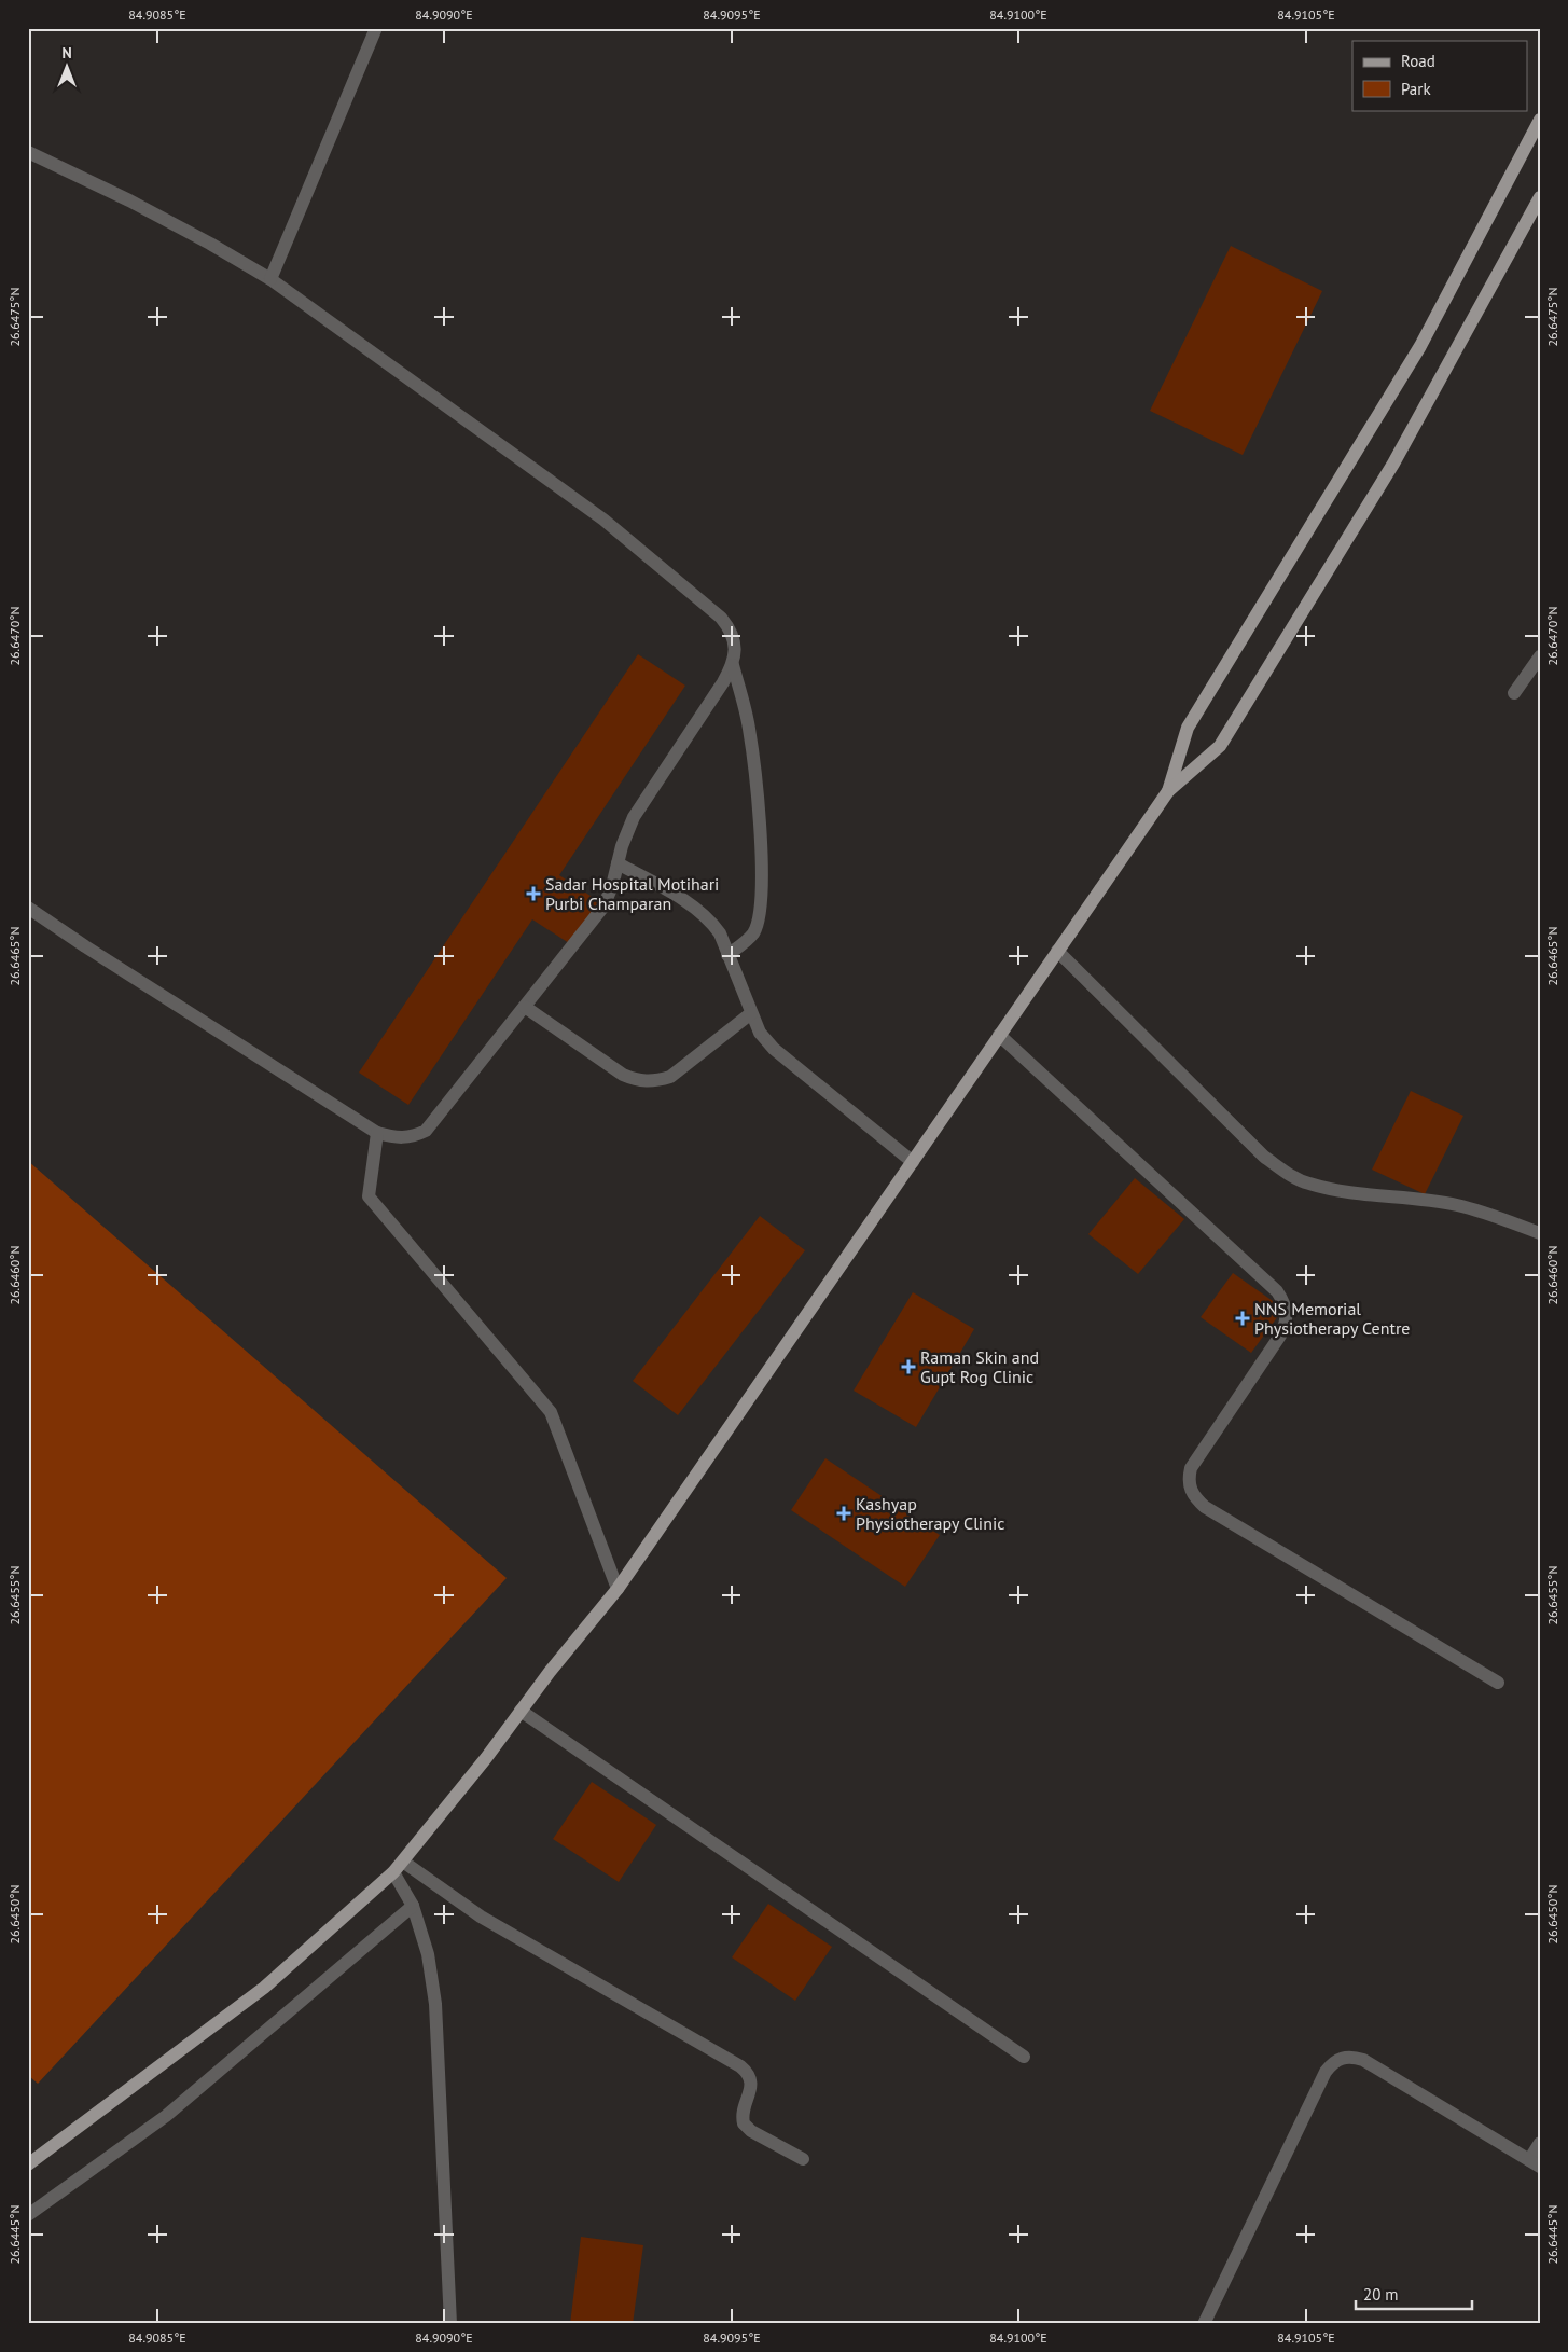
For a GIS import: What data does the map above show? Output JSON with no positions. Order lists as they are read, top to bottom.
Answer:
{
  "places": {
    "health": [
      "Sadar Hospital Motihari Purbi Champaran",
      "NNS Memorial Physiotherapy Centre",
      "Raman Skin and Gupt Rog Clinic",
      "Kashyap Physiotherapy Clinic"
    ]
  },
  "legend": ["Road", "Park"],
  "scale_bar": "20 m",
  "north": "top",
  "coordinates": [
    "84.9085°E",
    "84.9090°E",
    "84.9095°E",
    "84.9100°E",
    "84.9105°E",
    "26.6475°N",
    "26.6470°N",
    "26.6465°N",
    "26.6460°N",
    "26.6455°N",
    "26.6450°N",
    "26.6445°N"
  ]
}
